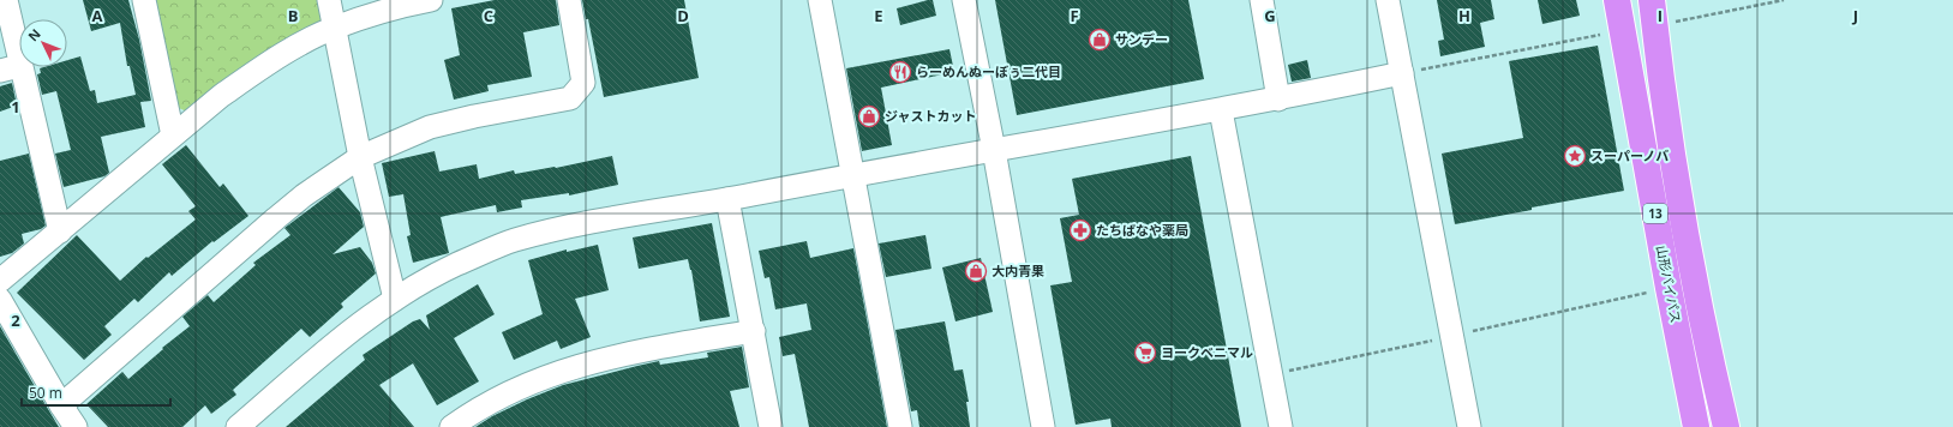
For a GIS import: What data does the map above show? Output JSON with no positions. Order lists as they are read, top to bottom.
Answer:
{
  "streets": {
    "highway": ["13", "山形バイパス"]
  },
  "places": {
    "shop": ["サンデー", "ジャストカット", "大内青果"],
    "restaurant": ["らーめんぬーぼぅ二代目"],
    "place": ["スーパーノバ"],
    "pharmacy": ["たちばなや薬局"],
    "supermarket": ["ヨークベニマル"]
  },
  "scale_bar": "50 m",
  "north": "top left",
  "grid": {
    "columns": [
      "A",
      "B",
      "C",
      "D",
      "E",
      "F",
      "G",
      "H",
      "I",
      "J"
    ],
    "rows": ["1", "2"]
  }
}
